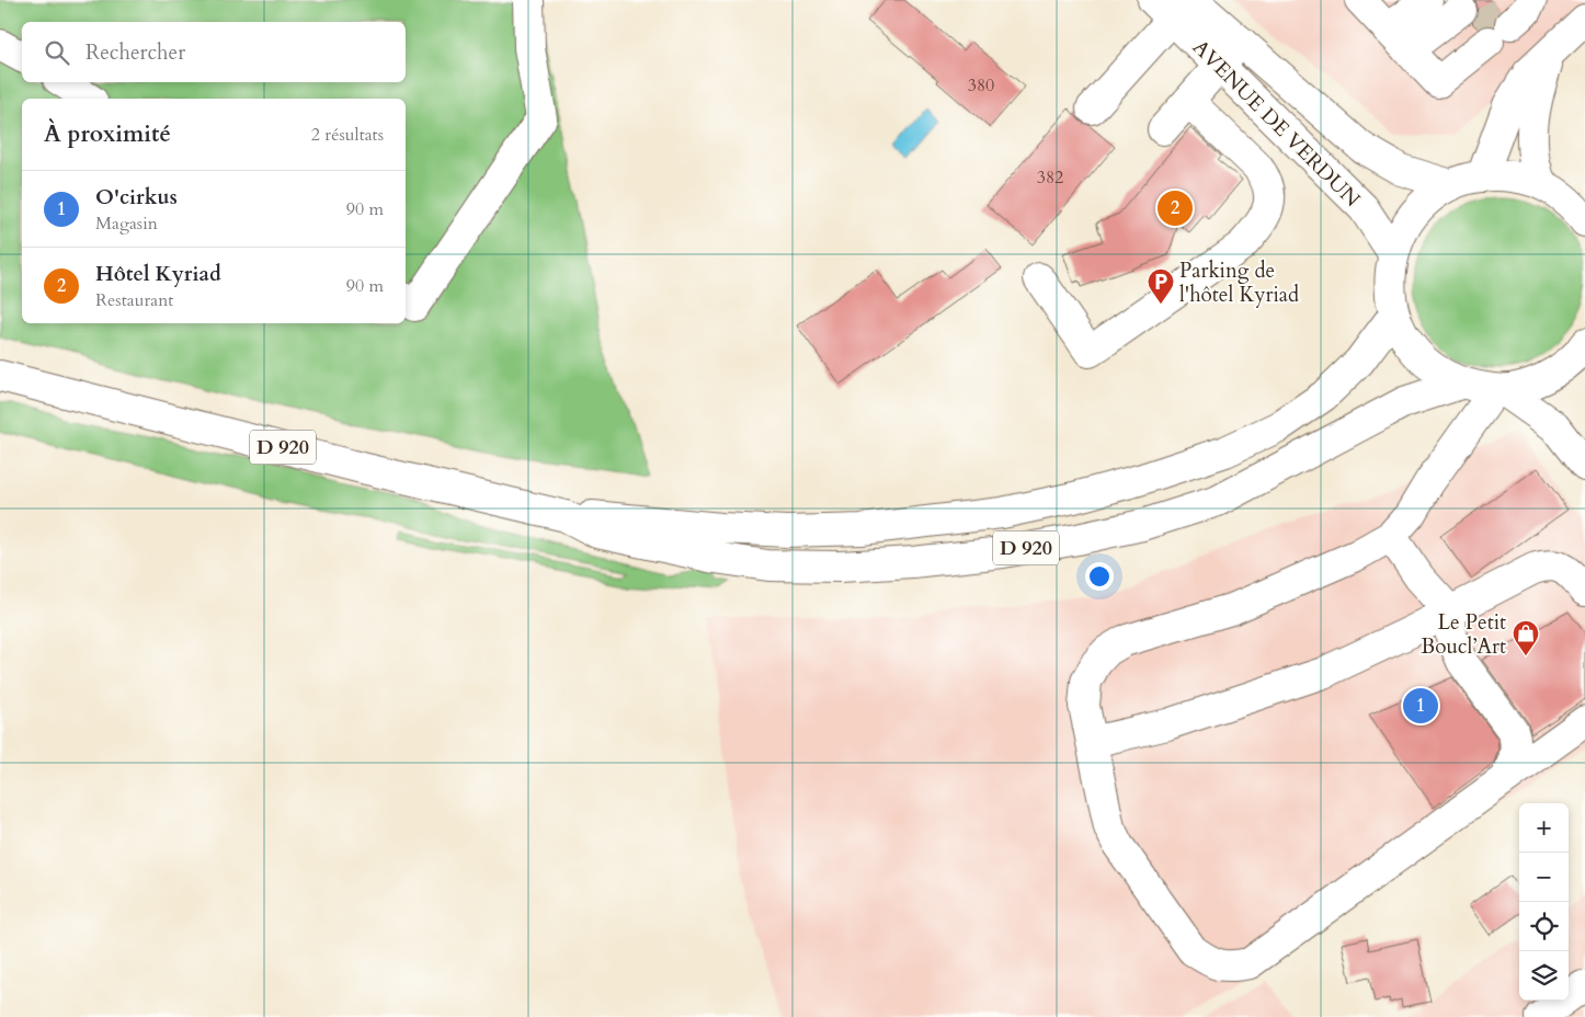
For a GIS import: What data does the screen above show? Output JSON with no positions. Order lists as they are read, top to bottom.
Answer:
{
  "streets": {
    "main road": ["AVENUE DE VERDUN", "D 920"]
  },
  "places": {
    "parking": ["Parking de l'hôtel Kyriad"],
    "shop": ["Le Petit Boucl’Art"]
  },
  "house_numbers": ["380", "382"],
  "page": {
    "search": "Rechercher",
    "heading": ["À proximité", "2 résultats"],
    "list": [
      {
        "mark": "1",
        "name": "O'cirkus",
        "note": "Magasin",
        "value": "90 m"
      },
      {
        "mark": "2",
        "name": "Hôtel Kyriad",
        "note": "Restaurant",
        "value": "90 m"
      }
    ],
    "pins": ["2", "1"],
    "map_buttons": ["+", "−"]
  }
}
